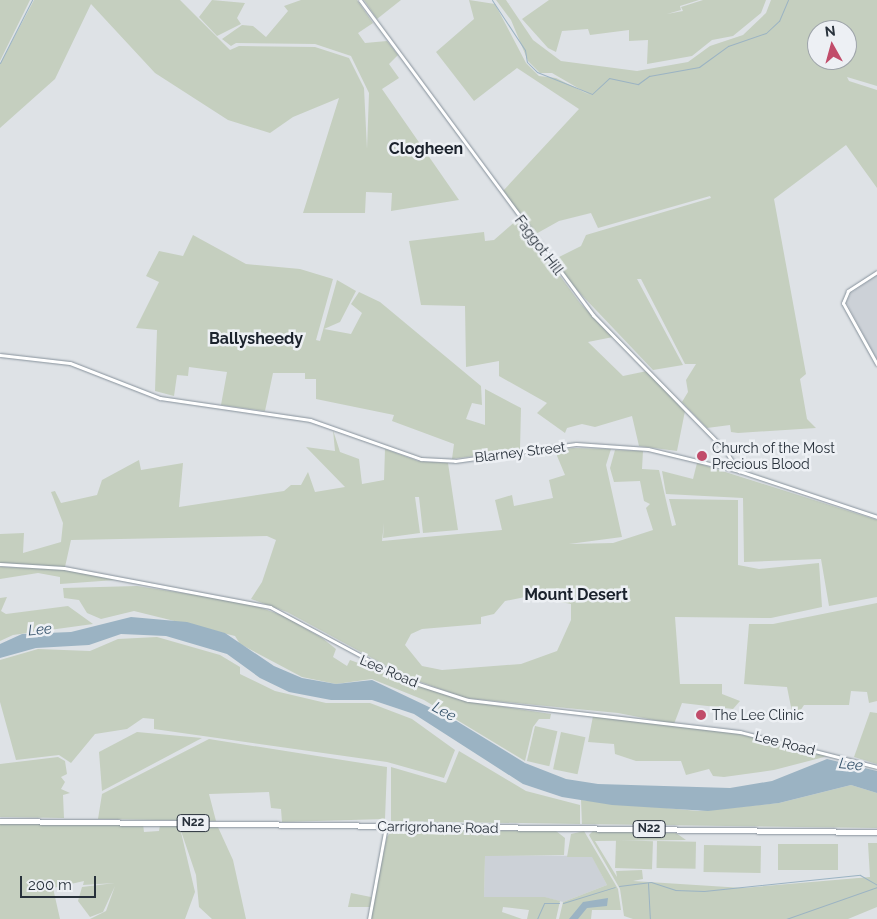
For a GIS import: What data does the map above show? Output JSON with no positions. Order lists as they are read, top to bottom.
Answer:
{
  "streets": {
    "highway": ["N22", "Carrigrohane Road"],
    "street": ["Faggot Hill", "Blarney Street", "Lee Road"]
  },
  "crossings": [
    ["Faggot Hill", "Blarney Street"]
  ],
  "districts": ["Clogheen", "Ballysheedy", "Mount Desert"],
  "water": ["Lee"],
  "places": ["Church of the Most Precious Blood", "The Lee Clinic"],
  "scale_bar": "200 m",
  "north": "top"
}
